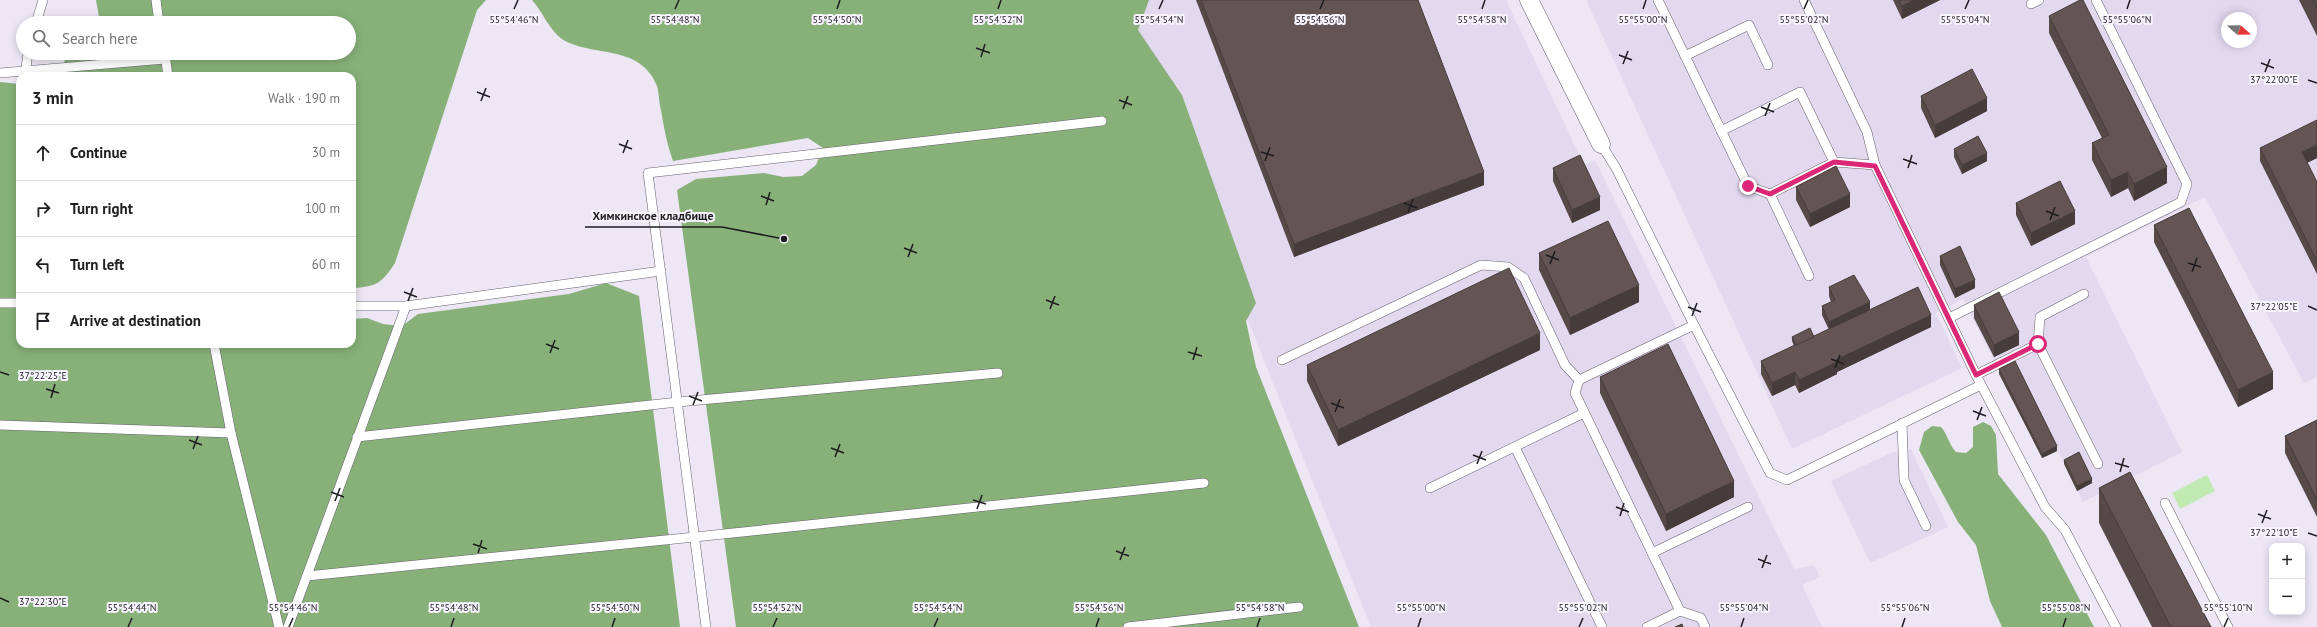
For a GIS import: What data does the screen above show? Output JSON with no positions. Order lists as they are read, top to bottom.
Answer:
{
  "places": ["Химкинское кладбище"],
  "north": "right",
  "page": {
    "search": "Search here",
    "heading": ["3 min", "Walk · 190 m"],
    "list": [
      ["Continue", "30 m"],
      ["Turn right", "100 m"],
      ["Turn left", "60 m"],
      "Arrive at destination"
    ],
    "map_buttons": ["+", "−"]
  },
  "coordinates": [
    "55°54'46\"N",
    "55°54'48\"N",
    "55°54'50\"N",
    "55°54'52\"N",
    "55°54'54\"N",
    "55°54'56\"N",
    "55°54'58\"N",
    "55°55'00\"N",
    "55°55'02\"N",
    "55°55'04\"N",
    "55°55'06\"N",
    "37°22'00\"E",
    "37°22'05\"E",
    "37°22'25\"E",
    "37°22'10\"E",
    "37°22'30\"E",
    "55°54'44\"N",
    "55°55'08\"N",
    "55°55'10\"N"
  ]
}
